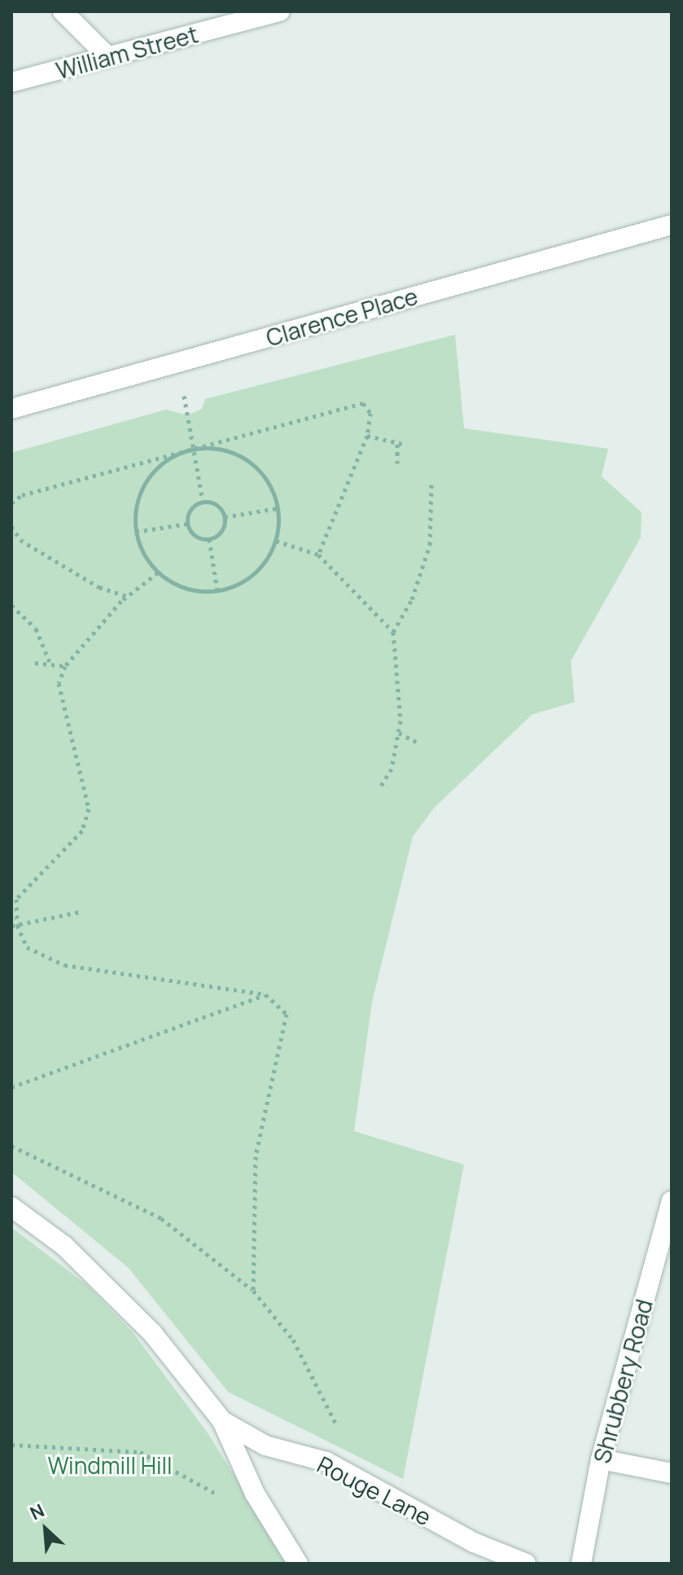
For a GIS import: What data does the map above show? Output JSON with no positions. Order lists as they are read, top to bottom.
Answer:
{
  "streets": {
    "street": [
      "William Street",
      "Clarence Place",
      "Shrubbery Road",
      "Rouge Lane"
    ]
  },
  "parks": ["Windmill Hill"],
  "north": "top left"
}
